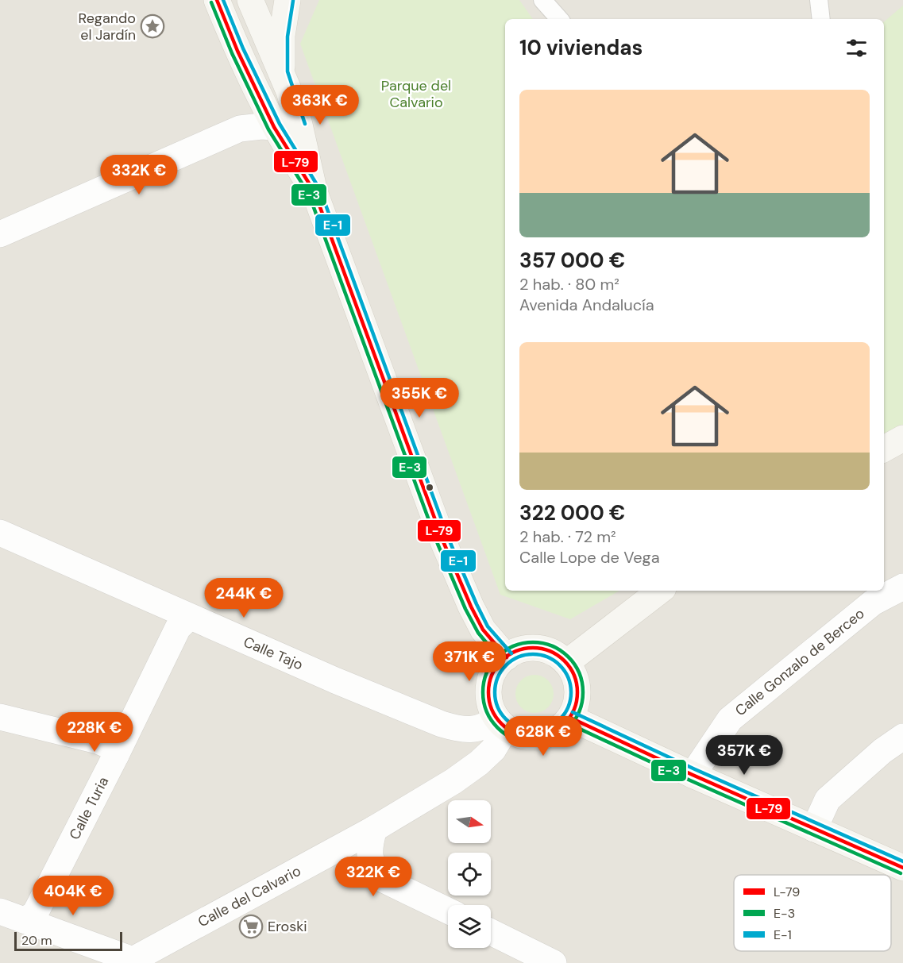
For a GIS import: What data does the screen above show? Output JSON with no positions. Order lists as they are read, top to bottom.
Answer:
{
  "streets": {
    "street": [
      "Calle Tajo",
      "Calle Gonzalo de Berceo",
      "Calle Turia",
      "Calle del Calvario"
    ]
  },
  "crossings": [
    ["Calle Tajo", "Calle Turia"],
    ["Calle Tajo", "Calle del Calvario"]
  ],
  "parks": ["Parque del Calvario"],
  "places": {
    "place": ["Regando el Jardín"],
    "supermarket": ["Eroski"]
  },
  "lines": ["transit line L-79", "transit line E-1", "transit line E-3"],
  "legend": ["L-79", "E-3", "E-1"],
  "scale_bar": "20 m",
  "north": "right",
  "page": {
    "heading": "10 viviendas",
    "list": [
      {
        "name": "357 000 €",
        "note": "2 hab. · 80 m² · Avenida Andalucía"
      },
      {
        "name": "322 000 €",
        "note": "2 hab. · 72 m² · Calle Lope de Vega"
      }
    ],
    "price": [
      "363K €",
      "332K €",
      "355K €",
      "244K €",
      "371K €",
      "228K €",
      "628K €",
      "357K €",
      "322K €",
      "404K €"
    ],
    "scale": "20 m"
  }
}
